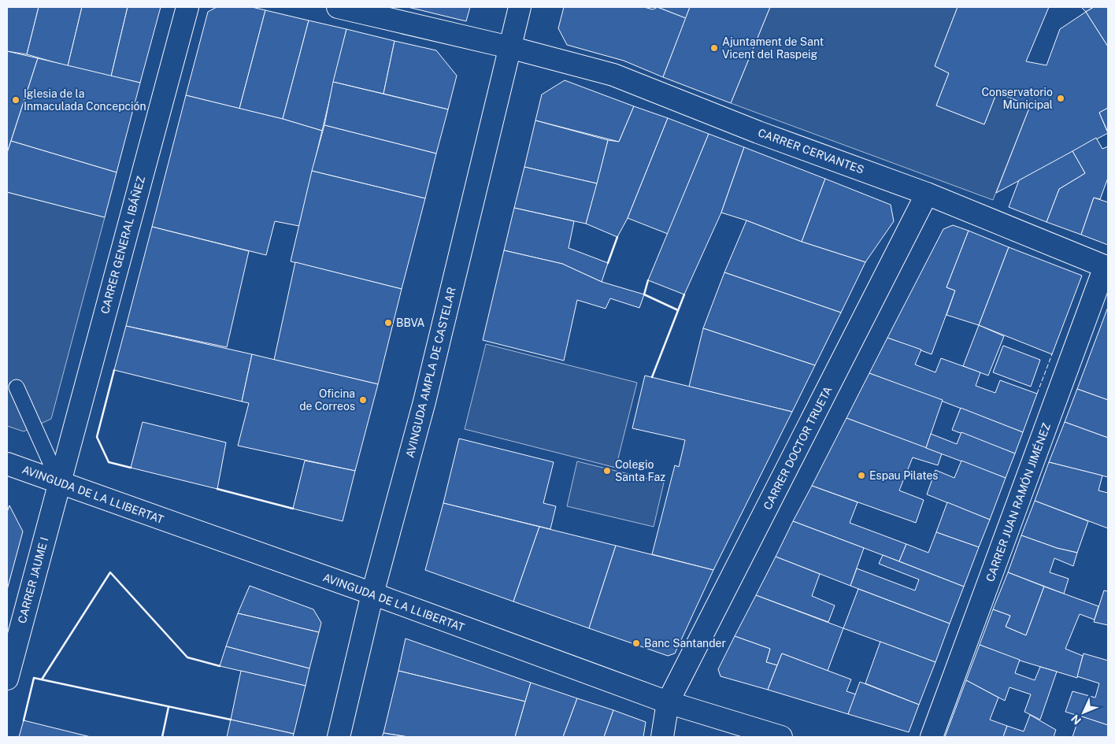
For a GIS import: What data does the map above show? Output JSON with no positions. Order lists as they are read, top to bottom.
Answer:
{
  "streets": {
    "street": [
      "CARRER CERVANTES",
      "CARRER GENERAL IBÁÑEZ",
      "AVINGUDA AMPLA DE CASTELAR",
      "CARRER DOCTOR TRUETA",
      "AVINGUDA DE LA LLIBERTAT",
      "CARRER JUAN RAMÓN JIMÉNEZ",
      "CARRER JAUME I"
    ]
  },
  "crossings": [
    ["CARRER CERVANTES", "AVINGUDA AMPLA DE CASTELAR"],
    ["CARRER CERVANTES", "CARRER DOCTOR TRUETA"],
    ["CARRER CERVANTES", "CARRER JUAN RAMÓN JIMÉNEZ"],
    ["CARRER GENERAL IBÁÑEZ", "AVINGUDA DE LA LLIBERTAT"],
    ["CARRER GENERAL IBÁÑEZ", "CARRER JAUME I"],
    ["AVINGUDA AMPLA DE CASTELAR", "AVINGUDA DE LA LLIBERTAT"],
    ["CARRER DOCTOR TRUETA", "AVINGUDA DE LA LLIBERTAT"],
    ["AVINGUDA DE LA LLIBERTAT", "CARRER JAUME I"]
  ],
  "places": [
    "Ajuntament de Sant Vicent del Raspeig",
    "Conservatorio Municipal",
    "Iglesia de la Inmaculada Concepción",
    "BBVA",
    "Oficina de Correos",
    "Colegio Santa Faz",
    "Espau Pilates",
    "Banc Santander"
  ],
  "north": "bottom left"
}
